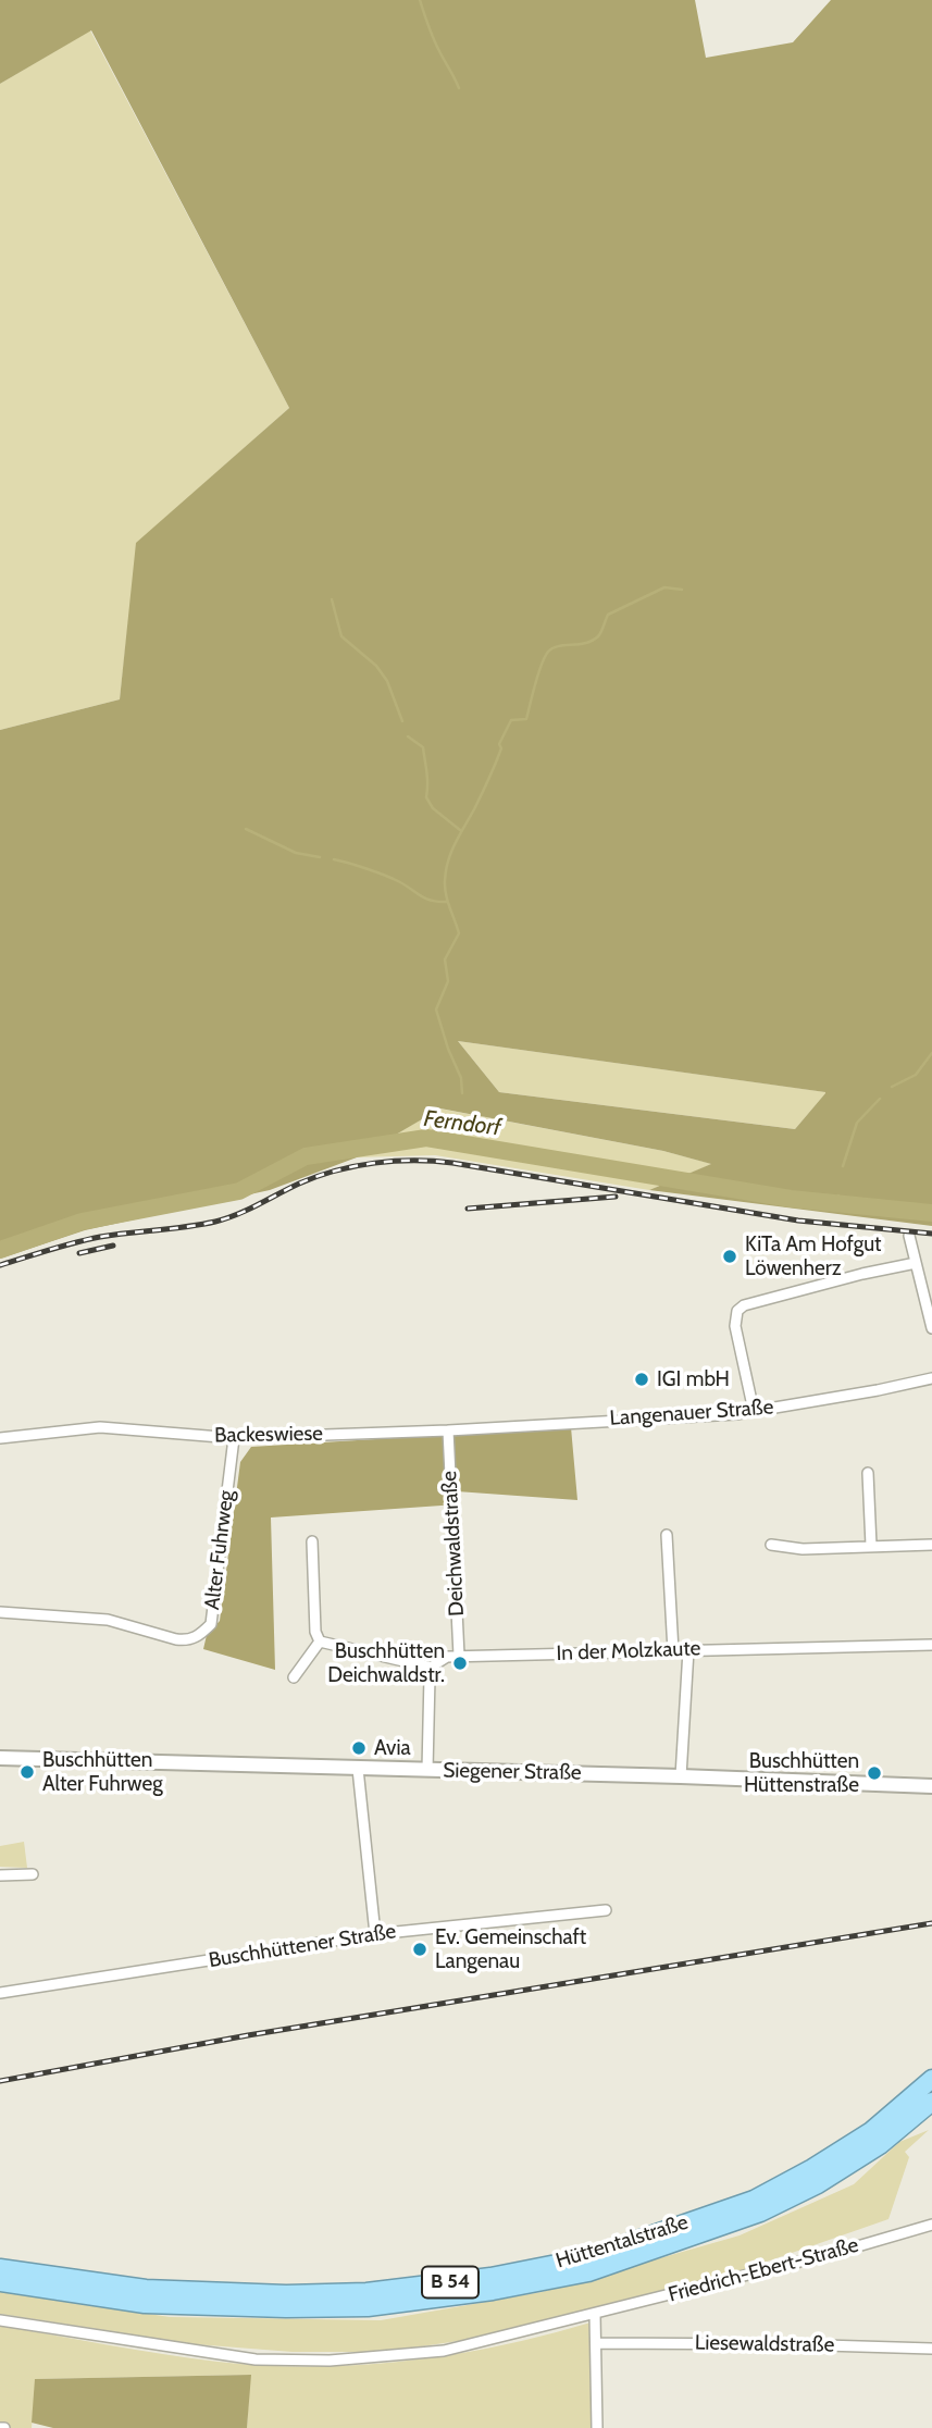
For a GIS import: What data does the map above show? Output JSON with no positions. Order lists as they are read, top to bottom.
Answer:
{
  "streets": {
    "highway": ["Hüttentalstraße", "B 54"],
    "main road": ["Siegener Straße"],
    "street": [
      "Langenauer Straße",
      "Backeswiese",
      "Deichwaldstraße",
      "Alter Fuhrweg",
      "In der Molzkaute",
      "Buschhüttener Straße",
      "Friedrich-Ebert-Straße",
      "Liesewaldstraße"
    ]
  },
  "crossings": [
    ["Langenauer Straße", "Backeswiese"],
    ["Backeswiese", "Deichwaldstraße"],
    ["Backeswiese", "Alter Fuhrweg"],
    ["Deichwaldstraße", "In der Molzkaute"]
  ],
  "water": ["Ferndorf"],
  "places": [
    "KiTa Am Hofgut Löwenherz",
    "IGI mbH",
    "Buschhütten Deichwaldstr.",
    "Avia",
    "Buschhütten Alter Fuhrweg",
    "Buschhütten Hüttenstraße",
    "Ev. Gemeinschaft Langenau"
  ]
}
